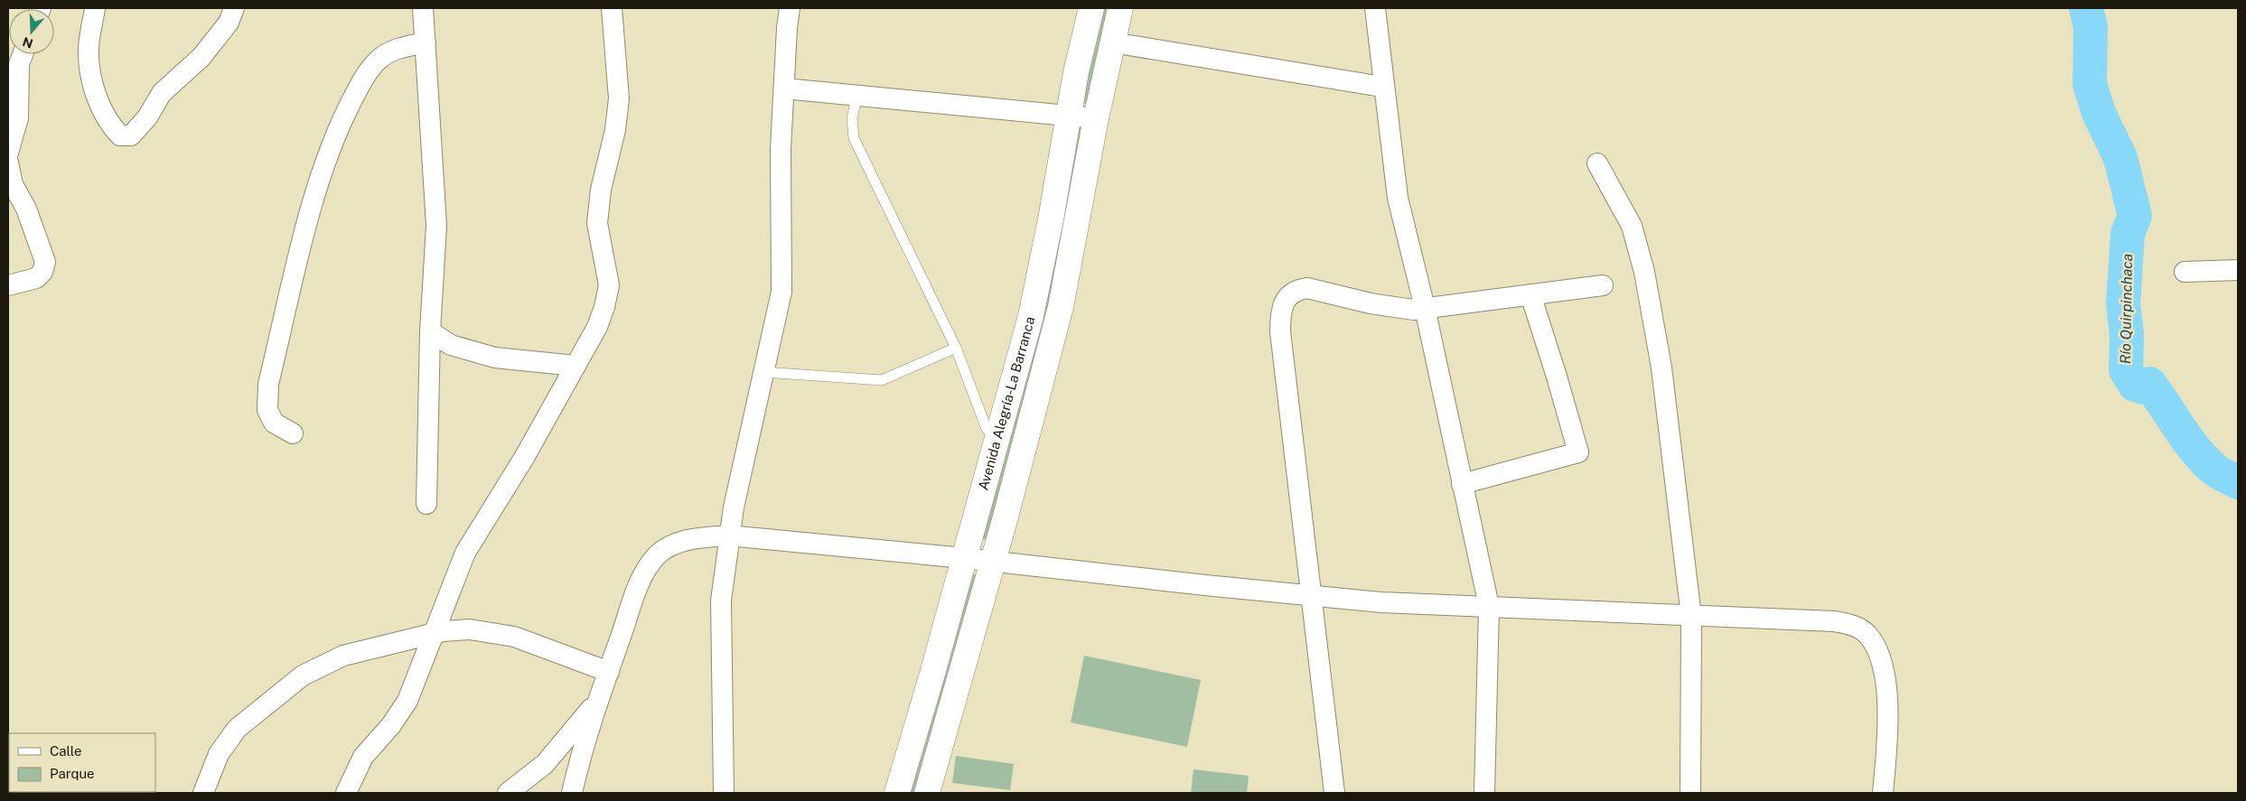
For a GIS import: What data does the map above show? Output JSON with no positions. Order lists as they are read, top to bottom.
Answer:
{
  "streets": {
    "main road": ["Avenida Alegría-La Barranca"]
  },
  "water": ["Río Quirpinchaca"],
  "legend": ["Calle", "Parque"],
  "north": "bottom"
}
